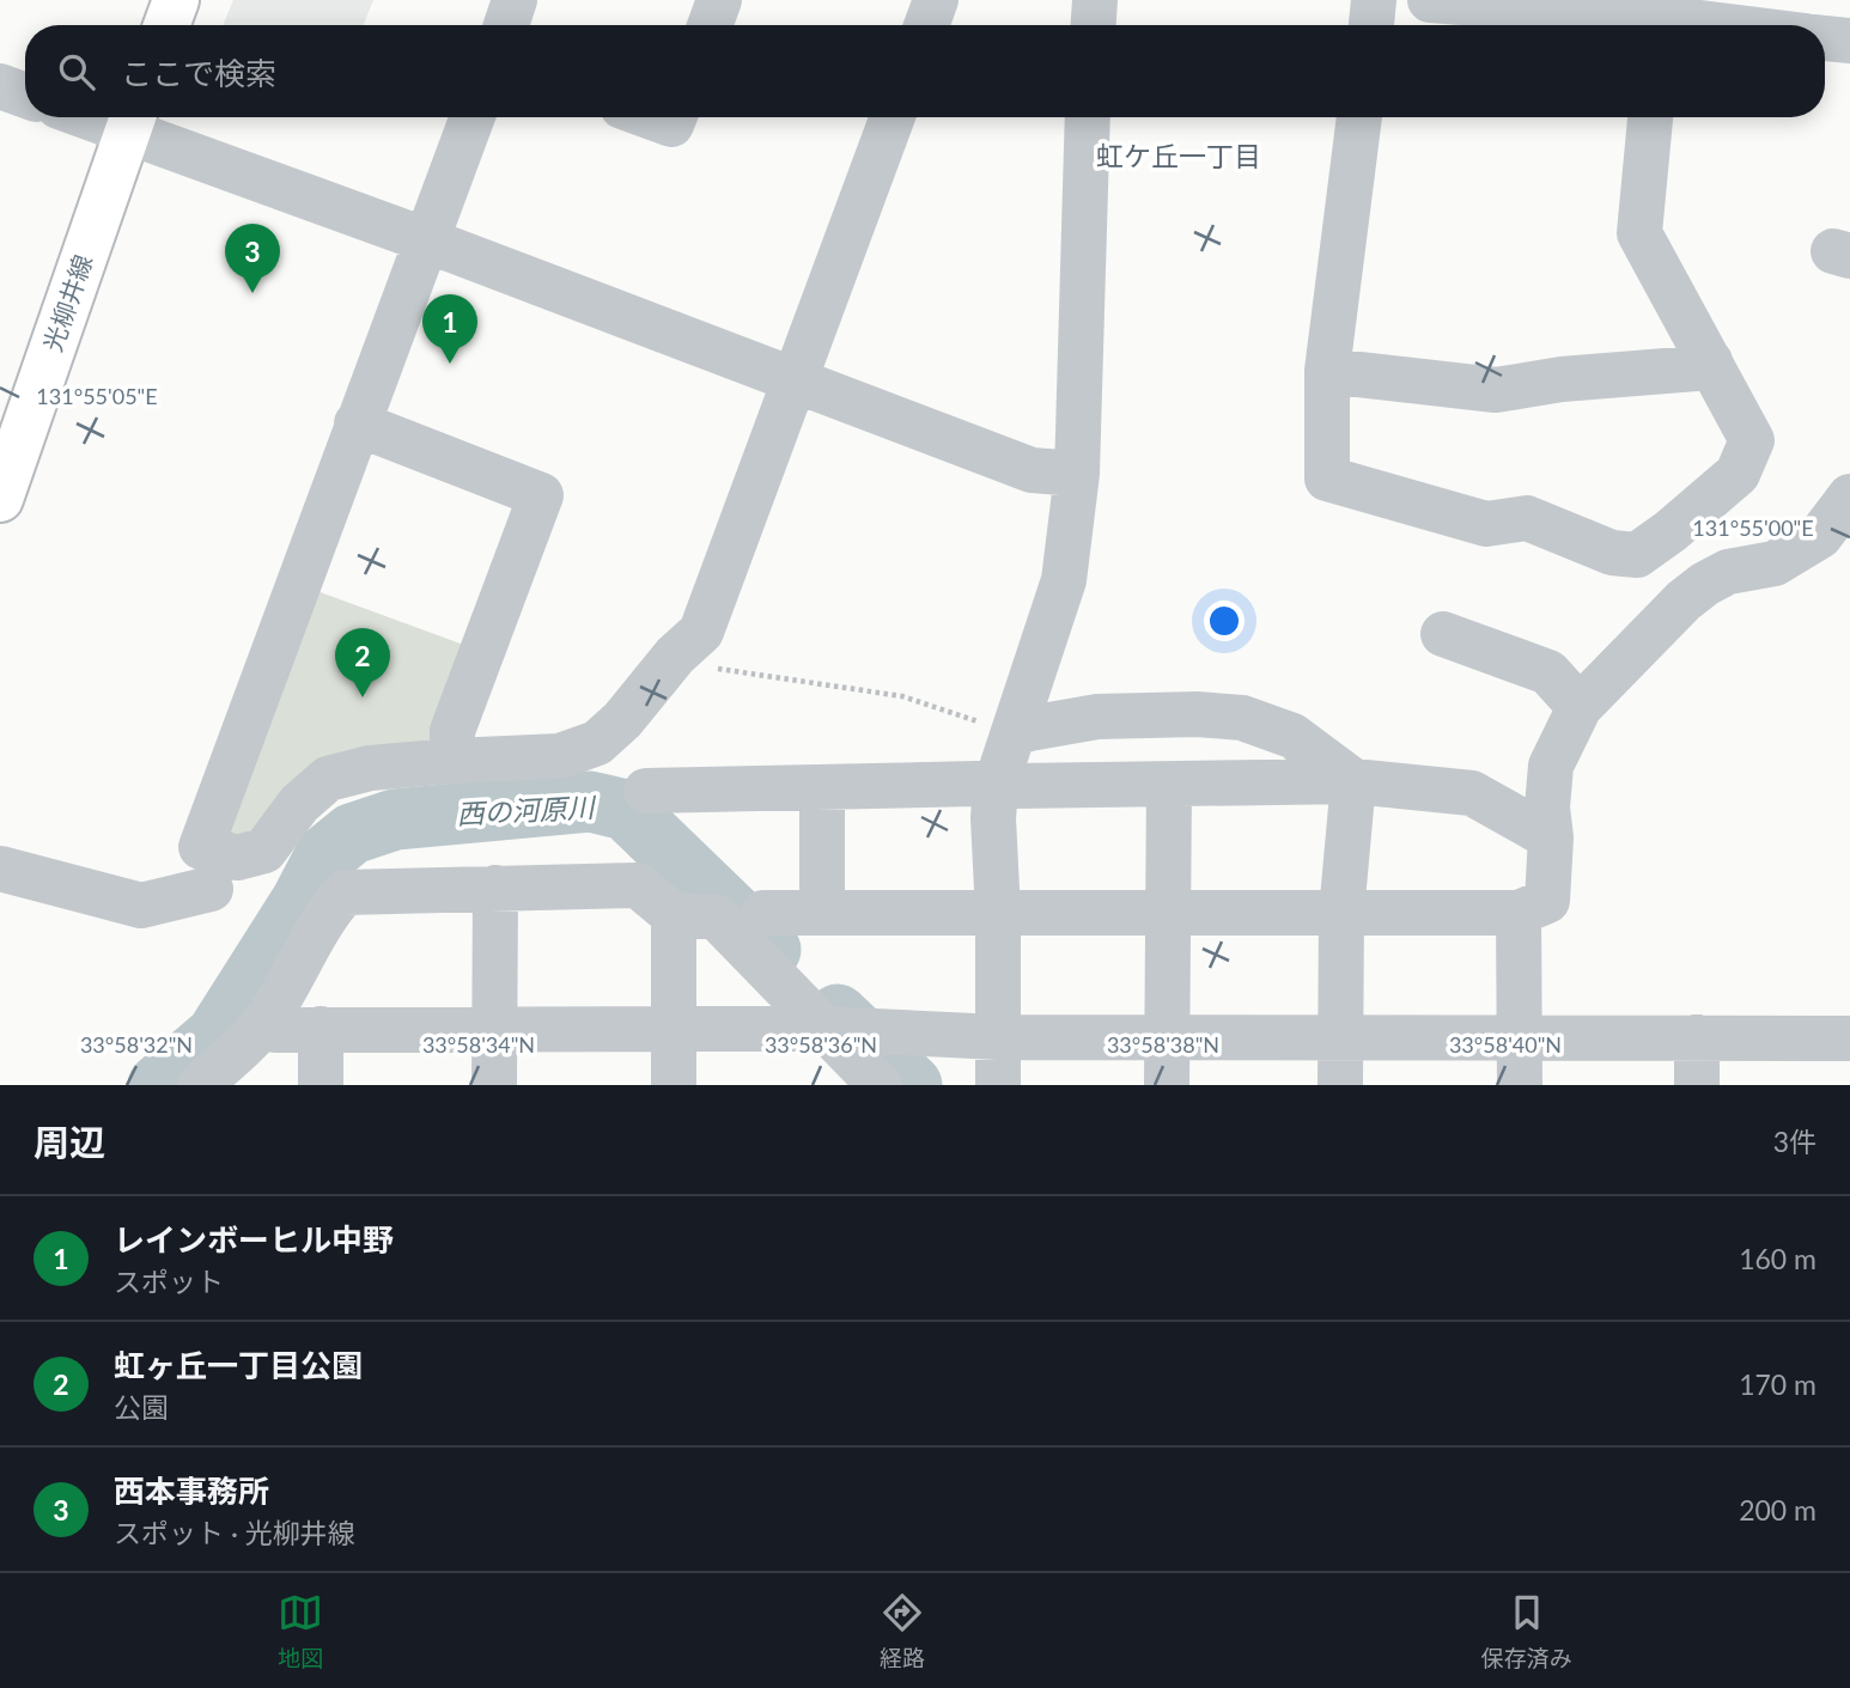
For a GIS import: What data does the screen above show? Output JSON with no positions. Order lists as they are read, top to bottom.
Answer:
{
  "streets": {
    "main road": ["光柳井線"]
  },
  "districts": ["虹ケ丘一丁目"],
  "water": ["西の河原川"],
  "page": {
    "search": "ここで検索",
    "pins": ["3", "1", "2"],
    "heading": ["周辺", "3件"],
    "list": [
      {
        "mark": "1",
        "name": "レインボーヒル中野",
        "note": "スポット",
        "value": "160 m"
      },
      {
        "mark": "2",
        "name": "虹ヶ丘一丁目公園",
        "note": "公園",
        "value": "170 m"
      },
      {
        "mark": "3",
        "name": "西本事務所",
        "note": "スポット · 光柳井線",
        "value": "200 m"
      }
    ],
    "nav": ["地図", "経路", "保存済み"]
  },
  "coordinates": [
    "131°55'05\"E",
    "131°55'00\"E",
    "33°58'32\"N",
    "33°58'34\"N",
    "33°58'36\"N",
    "33°58'38\"N",
    "33°58'40\"N"
  ]
}
